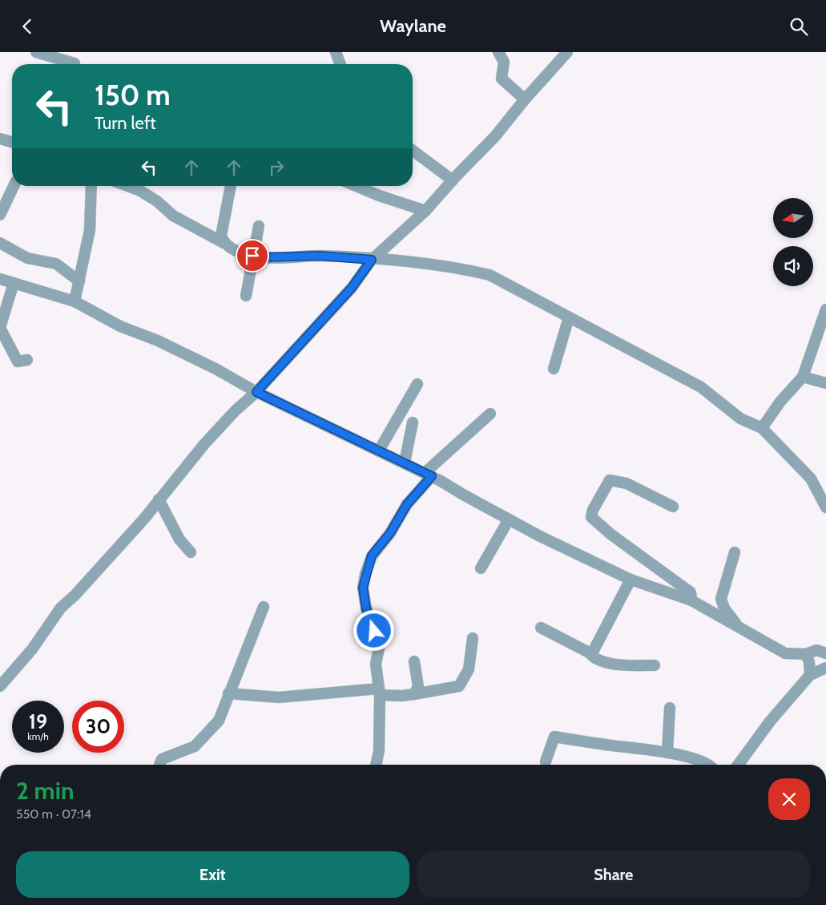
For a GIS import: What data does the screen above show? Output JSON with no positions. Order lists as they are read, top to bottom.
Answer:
{
  "north": "left",
  "page": {
    "header": "Waylane",
    "turn": ["150 m", "Turn left"],
    "speed": "19 km/h",
    "limit": "30",
    "heading": ["2 min", "550 m · 07:14"],
    "buttons": ["Exit", "Share"]
  }
}
